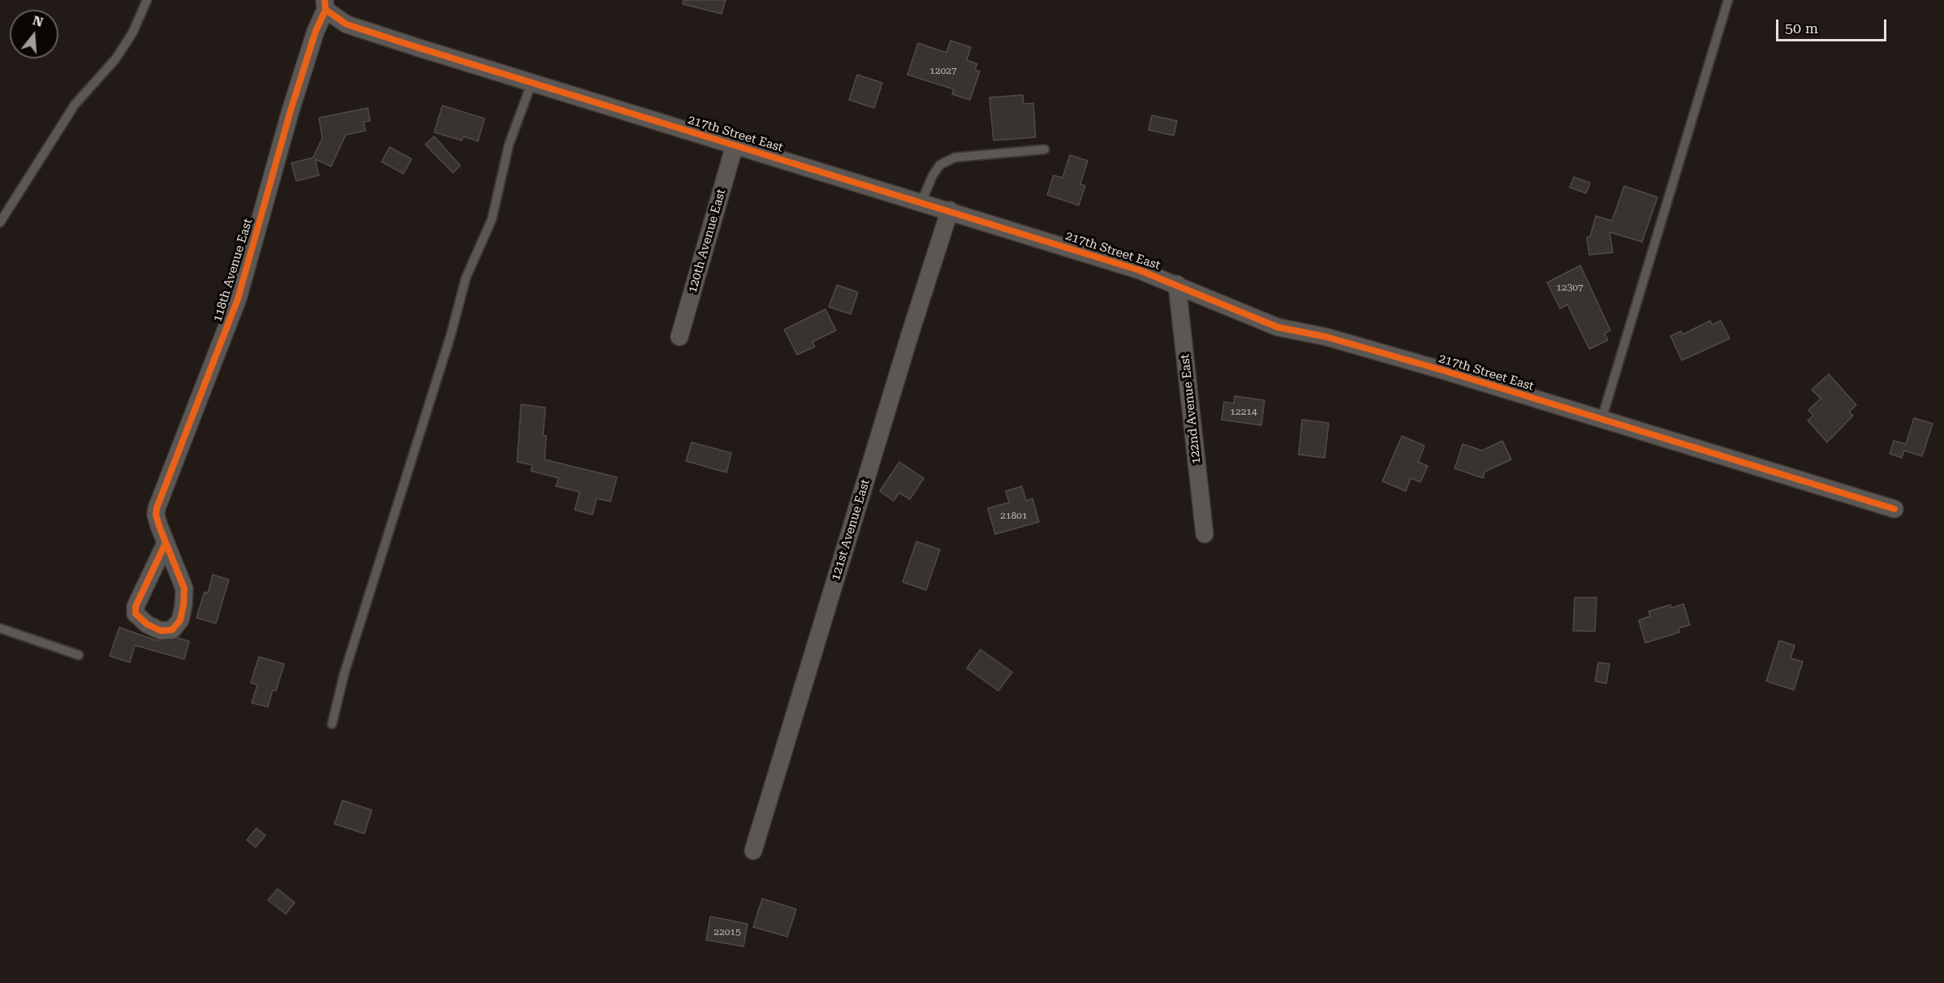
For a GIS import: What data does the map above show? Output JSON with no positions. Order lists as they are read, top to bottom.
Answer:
{
  "streets": {
    "street": [
      "217th Street East",
      "120th Avenue East",
      "118th Avenue East",
      "122nd Avenue East",
      "121st Avenue East"
    ]
  },
  "crossings": [
    ["217th Street East", "120th Avenue East"],
    ["217th Street East", "118th Avenue East"],
    ["217th Street East", "122nd Avenue East"],
    ["217th Street East", "121st Avenue East"]
  ],
  "house_numbers": [
    "12027",
    "12307",
    "12214",
    "21801",
    "22015"
  ],
  "scale_bar": "50 m",
  "north": "top"
}
